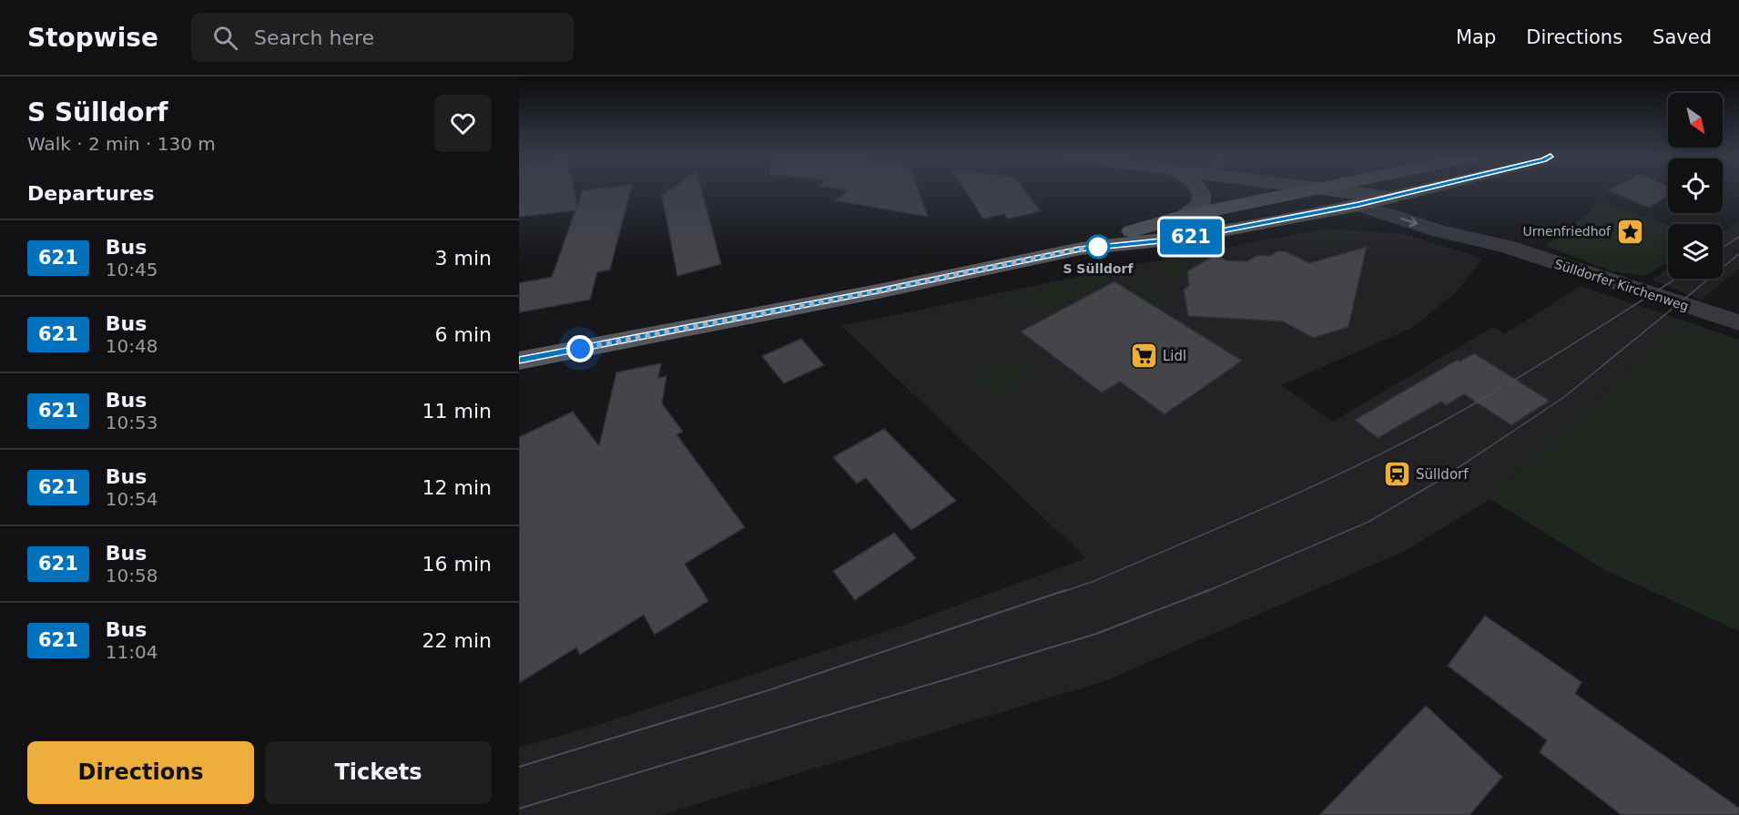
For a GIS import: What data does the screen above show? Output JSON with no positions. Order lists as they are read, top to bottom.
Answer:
{
  "streets": {
    "street": ["Sülldorfer Kirchenweg"]
  },
  "places": {
    "place": ["Urnenfriedhof"],
    "other": ["S Sülldorf"],
    "supermarket": ["Lidl"],
    "station": ["Sülldorf"]
  },
  "lines": ["bus line 621"],
  "north": "bottom right",
  "page": {
    "header": "Stopwise",
    "search": "Search here",
    "nav": ["Map", "Directions", "Saved"],
    "heading": [
      ["S Sülldorf", "Walk · 2 min · 130 m"],
      "Departures"
    ],
    "on_map": "621",
    "list": [
      {
        "mark": "621",
        "name": "Bus",
        "note": "10:45",
        "value": "3 min"
      },
      {
        "mark": "621",
        "name": "Bus",
        "note": "10:48",
        "value": "6 min"
      },
      {
        "mark": "621",
        "name": "Bus",
        "note": "10:53",
        "value": "11 min"
      },
      {
        "mark": "621",
        "name": "Bus",
        "note": "10:54",
        "value": "12 min"
      },
      {
        "mark": "621",
        "name": "Bus",
        "note": "10:58",
        "value": "16 min"
      },
      {
        "mark": "621",
        "name": "Bus",
        "note": "11:04",
        "value": "22 min"
      }
    ],
    "buttons": ["Directions", "Tickets"]
  }
}
